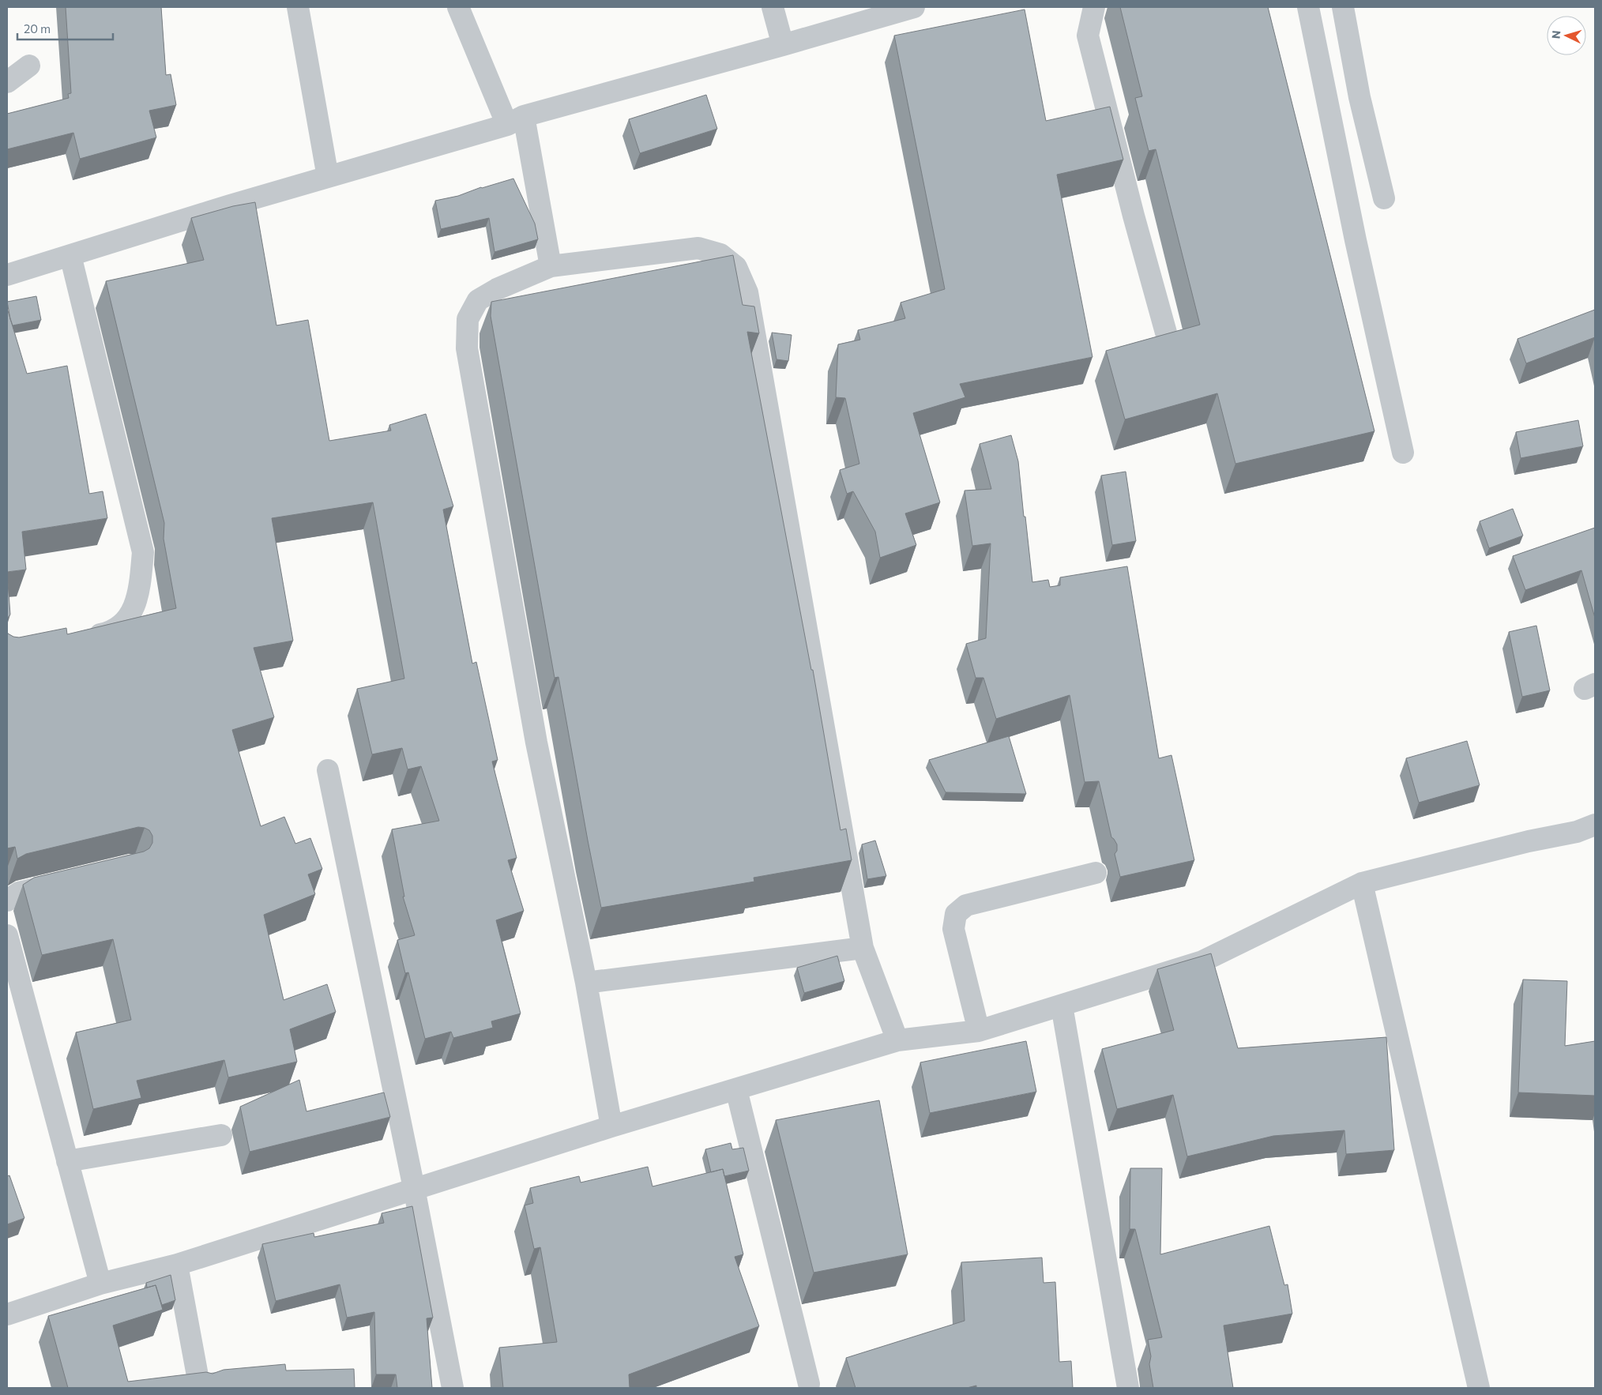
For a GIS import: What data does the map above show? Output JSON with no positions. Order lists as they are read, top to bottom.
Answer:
{
  "scale_bar": "20 m",
  "north": "left"
}
